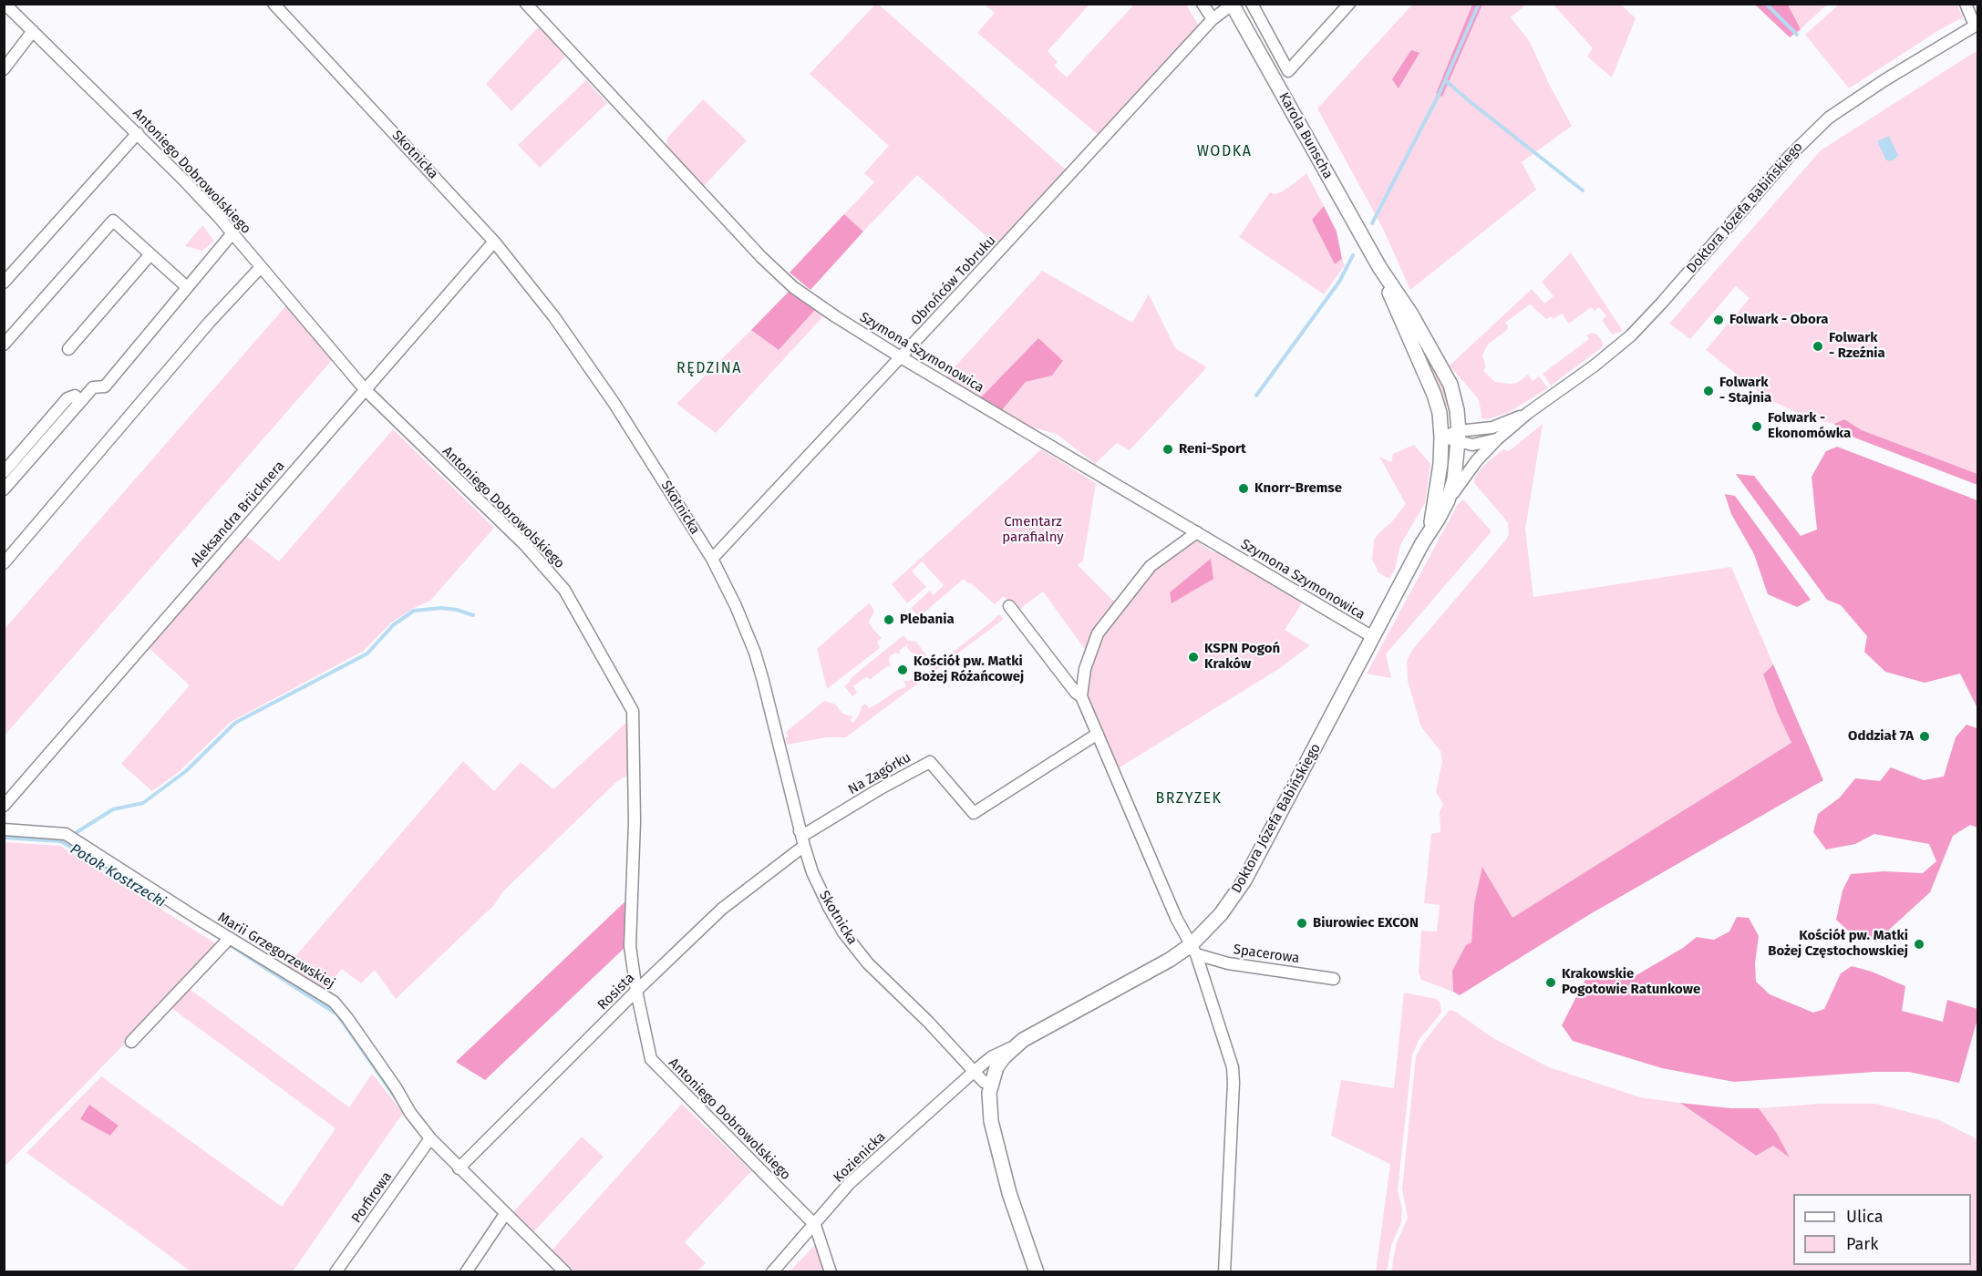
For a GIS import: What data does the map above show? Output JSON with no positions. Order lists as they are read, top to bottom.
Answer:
{
  "streets": {
    "main road": ["Karola Bunscha", "Doktora Józefa Babińskiego"],
    "street": [
      "Skotnicka",
      "Antoniego Dobrowolskiego",
      "Obrońców Tobruku",
      "Szymona Szymonowica",
      "Aleksandra Brücknera",
      "Na Zagórku",
      "Marii Grzegorzewskiej",
      "Spacerowa",
      "Rosista",
      "Kozienicka",
      "Porfirowa"
    ]
  },
  "crossings": [
    ["Karola Bunscha", "Doktora Józefa Babińskiego"],
    ["Karola Bunscha", "Obrońców Tobruku"],
    ["Skotnicka", "Obrońców Tobruku"],
    ["Skotnicka", "Aleksandra Brücknera"],
    ["Skotnicka", "Na Zagórku"],
    ["Skotnicka", "Rosista"],
    ["Skotnicka", "Kozienicka"],
    ["Antoniego Dobrowolskiego", "Aleksandra Brücknera"],
    ["Antoniego Dobrowolskiego", "Rosista"],
    ["Antoniego Dobrowolskiego", "Kozienicka"],
    ["Doktora Józefa Babińskiego", "Szymona Szymonowica"],
    ["Doktora Józefa Babińskiego", "Spacerowa"],
    ["Obrońców Tobruku", "Szymona Szymonowica"],
    ["Marii Grzegorzewskiej", "Rosista"],
    ["Marii Grzegorzewskiej", "Porfirowa"]
  ],
  "districts": ["WODKA", "RĘDZINA", "BRZYZEK"],
  "water": ["Potok Kostrzecki"],
  "parks": ["Cmentarz parafialny"],
  "places": [
    "Folwark - Obora",
    "Folwark - Rzeźnia",
    "Folwark - Stajnia",
    "Folwark - Ekonomówka",
    "Reni-Sport",
    "Knorr-Bremse",
    "Plebania",
    "KSPN Pogoń Kraków",
    "Kościół pw. Matki Bożej Różańcowej",
    "Oddział 7A",
    "Biurowiec EXCON",
    "Kościół pw. Matki Bożej Częstochowskiej",
    "Krakowskie Pogotowie Ratunkowe"
  ],
  "legend": ["Ulica", "Park"]
}
